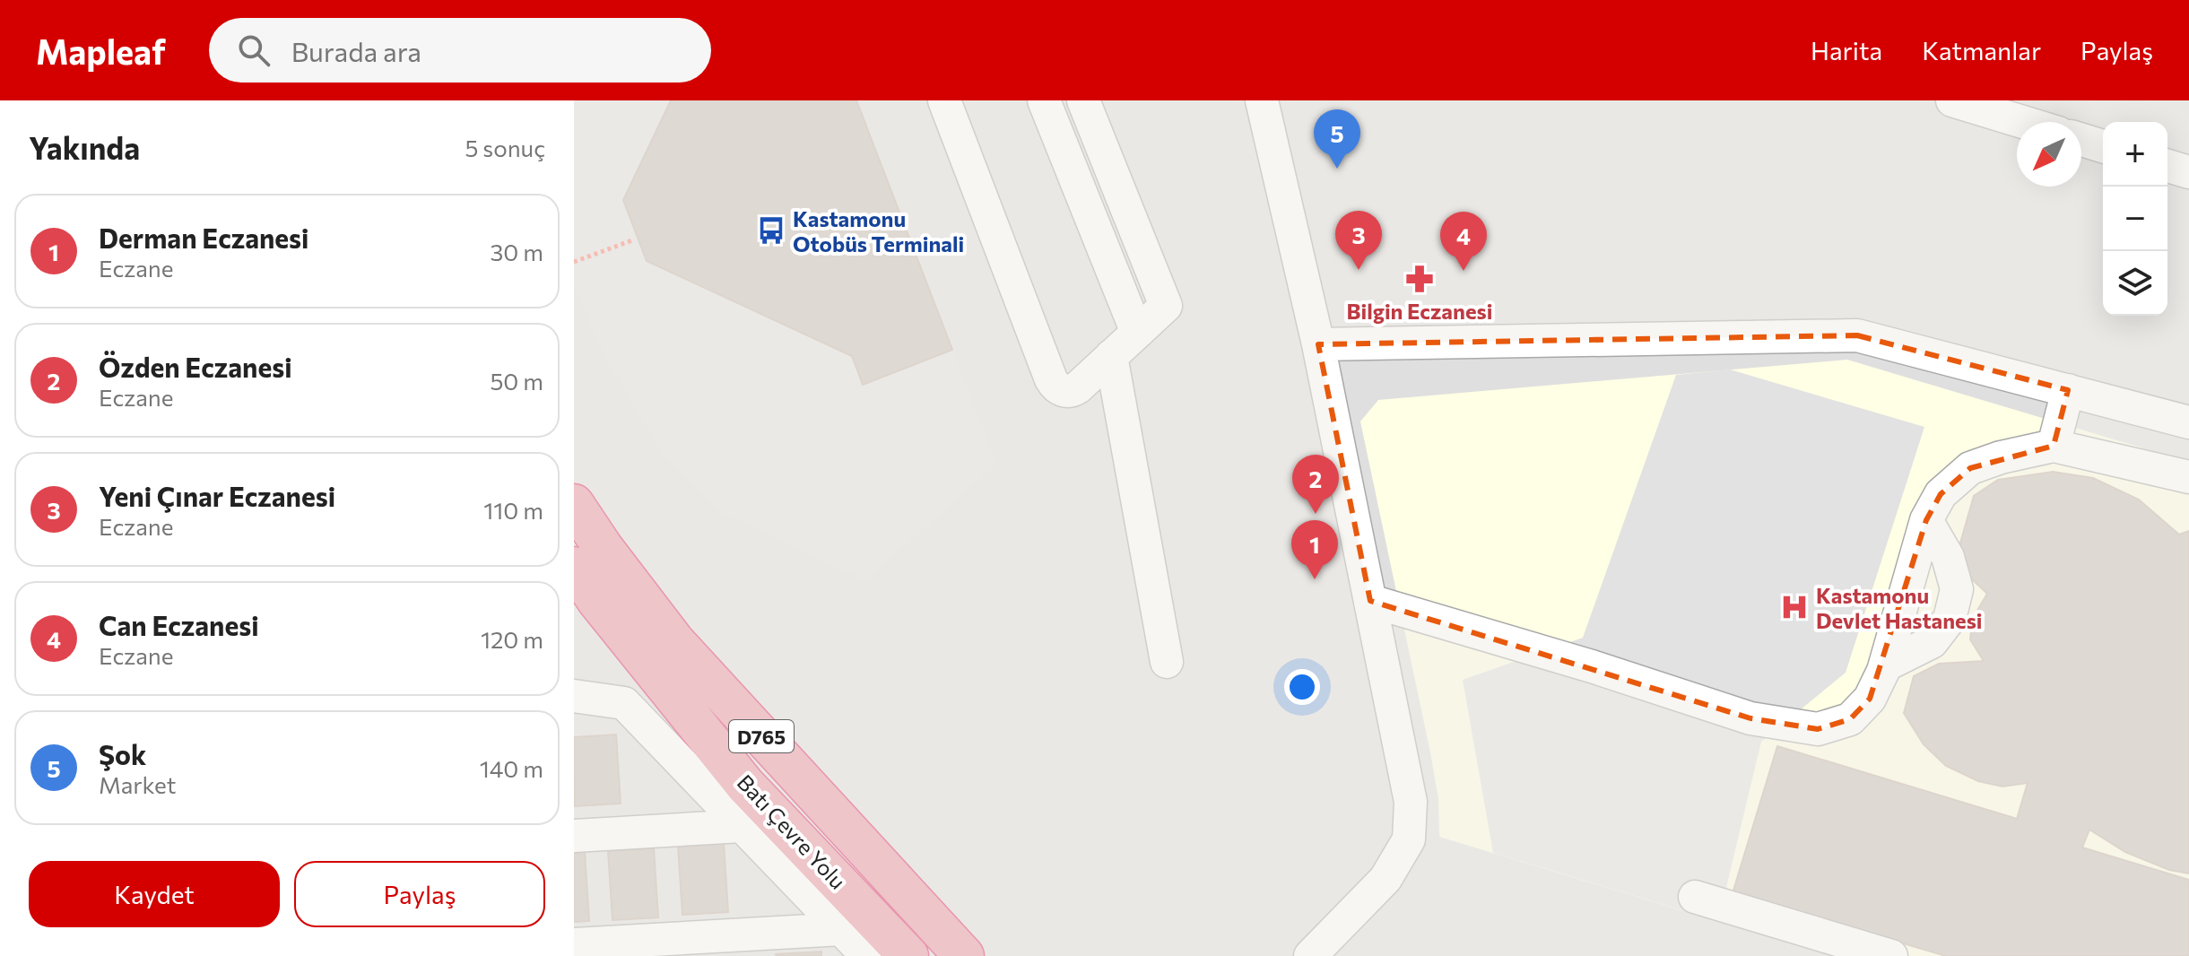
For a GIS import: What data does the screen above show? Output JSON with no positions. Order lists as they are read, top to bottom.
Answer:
{
  "streets": {
    "highway": ["D765", "Batı Çevre Yolu"]
  },
  "places": {
    "bus stop": ["Kastamonu Otobüs Terminali"],
    "pharmacy": ["Bilgin Eczanesi"],
    "hospital": ["Kastamonu Devlet Hastanesi"]
  },
  "north": "bottom left",
  "page": {
    "header": "Mapleaf",
    "search": "Burada ara",
    "nav": ["Harita", "Katmanlar", "Paylaş"],
    "heading": ["Yakında", "5 sonuç"],
    "pins": [
      "5",
      "3",
      "4",
      "2",
      "1"
    ],
    "map_buttons": ["+", "−"],
    "list": [
      {
        "mark": "1",
        "name": "Derman Eczanesi",
        "note": "Eczane",
        "value": "30 m"
      },
      {
        "mark": "2",
        "name": "Özden Eczanesi",
        "note": "Eczane",
        "value": "50 m"
      },
      {
        "mark": "3",
        "name": "Yeni Çınar Eczanesi",
        "note": "Eczane",
        "value": "110 m"
      },
      {
        "mark": "4",
        "name": "Can Eczanesi",
        "note": "Eczane",
        "value": "120 m"
      },
      {
        "mark": "5",
        "name": "Şok",
        "note": "Market",
        "value": "140 m"
      }
    ],
    "buttons": ["Kaydet", "Paylaş"]
  }
}
